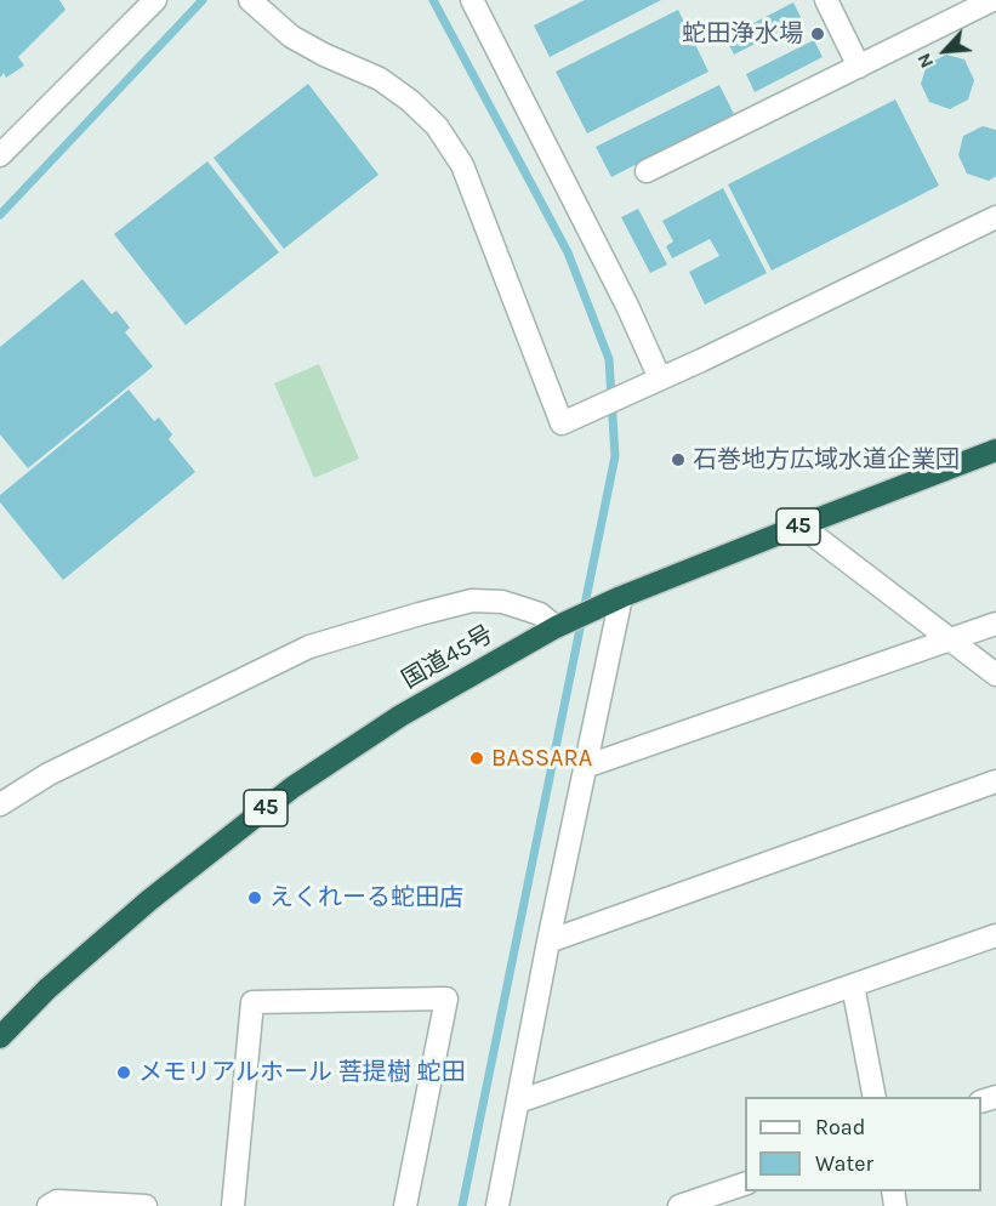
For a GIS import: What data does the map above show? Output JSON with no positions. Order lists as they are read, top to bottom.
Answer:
{
  "streets": {
    "highway": ["45", "国道45号"]
  },
  "places": [
    "蛇田浄水場",
    "石巻地方広域水道企業団",
    "BASSARA",
    "えくれーる蛇田店",
    "メモリアルホール 菩提樹 蛇田"
  ],
  "legend": ["Road", "Water"],
  "north": "bottom left"
}
